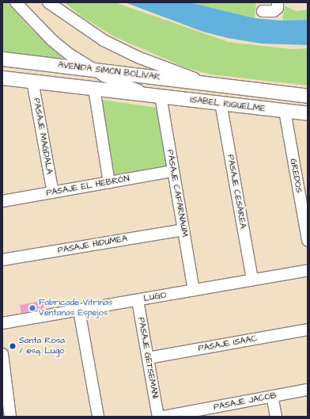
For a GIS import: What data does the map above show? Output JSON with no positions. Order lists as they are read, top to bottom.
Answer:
{
  "streets": {
    "main road": ["AVENIDA SIMÓN BOLÍVAR", "ISABEL RIQUELME"],
    "street": [
      "PASAJE MAGDALA",
      "GREDOS",
      "PASAJE EL HEBRÓN",
      "PASAJE CESÁREA",
      "PASAJE CAFARNAÚM",
      "PASAJE HIDUMEA",
      "LUGO",
      "PASAJE ISAAC",
      "PASAJE GETSEMANI",
      "PASAJE JACOB"
    ]
  },
  "crossings": [
    ["AVENIDA SIMÓN BOLÍVAR", "ISABEL RIQUELME"],
    ["AVENIDA SIMÓN BOLÍVAR", "PASAJE MAGDALA"],
    ["AVENIDA SIMÓN BOLÍVAR", "PASAJE CAFARNAÚM"],
    ["ISABEL RIQUELME", "GREDOS"],
    ["ISABEL RIQUELME", "PASAJE CESÁREA"],
    ["ISABEL RIQUELME", "PASAJE CAFARNAÚM"],
    ["PASAJE MAGDALA", "PASAJE EL HEBRÓN"],
    ["PASAJE EL HEBRÓN", "PASAJE CAFARNAÚM"],
    ["PASAJE CESÁREA", "LUGO"],
    ["PASAJE CAFARNAÚM", "PASAJE HIDUMEA"],
    ["PASAJE CAFARNAÚM", "LUGO"],
    ["LUGO", "PASAJE GETSEMANI"],
    ["PASAJE ISAAC", "PASAJE GETSEMANI"]
  ],
  "places": ["Fabricade Vitrinas Ventanas Espejos", "Santa Rosa / esq. Lugo"]
}
